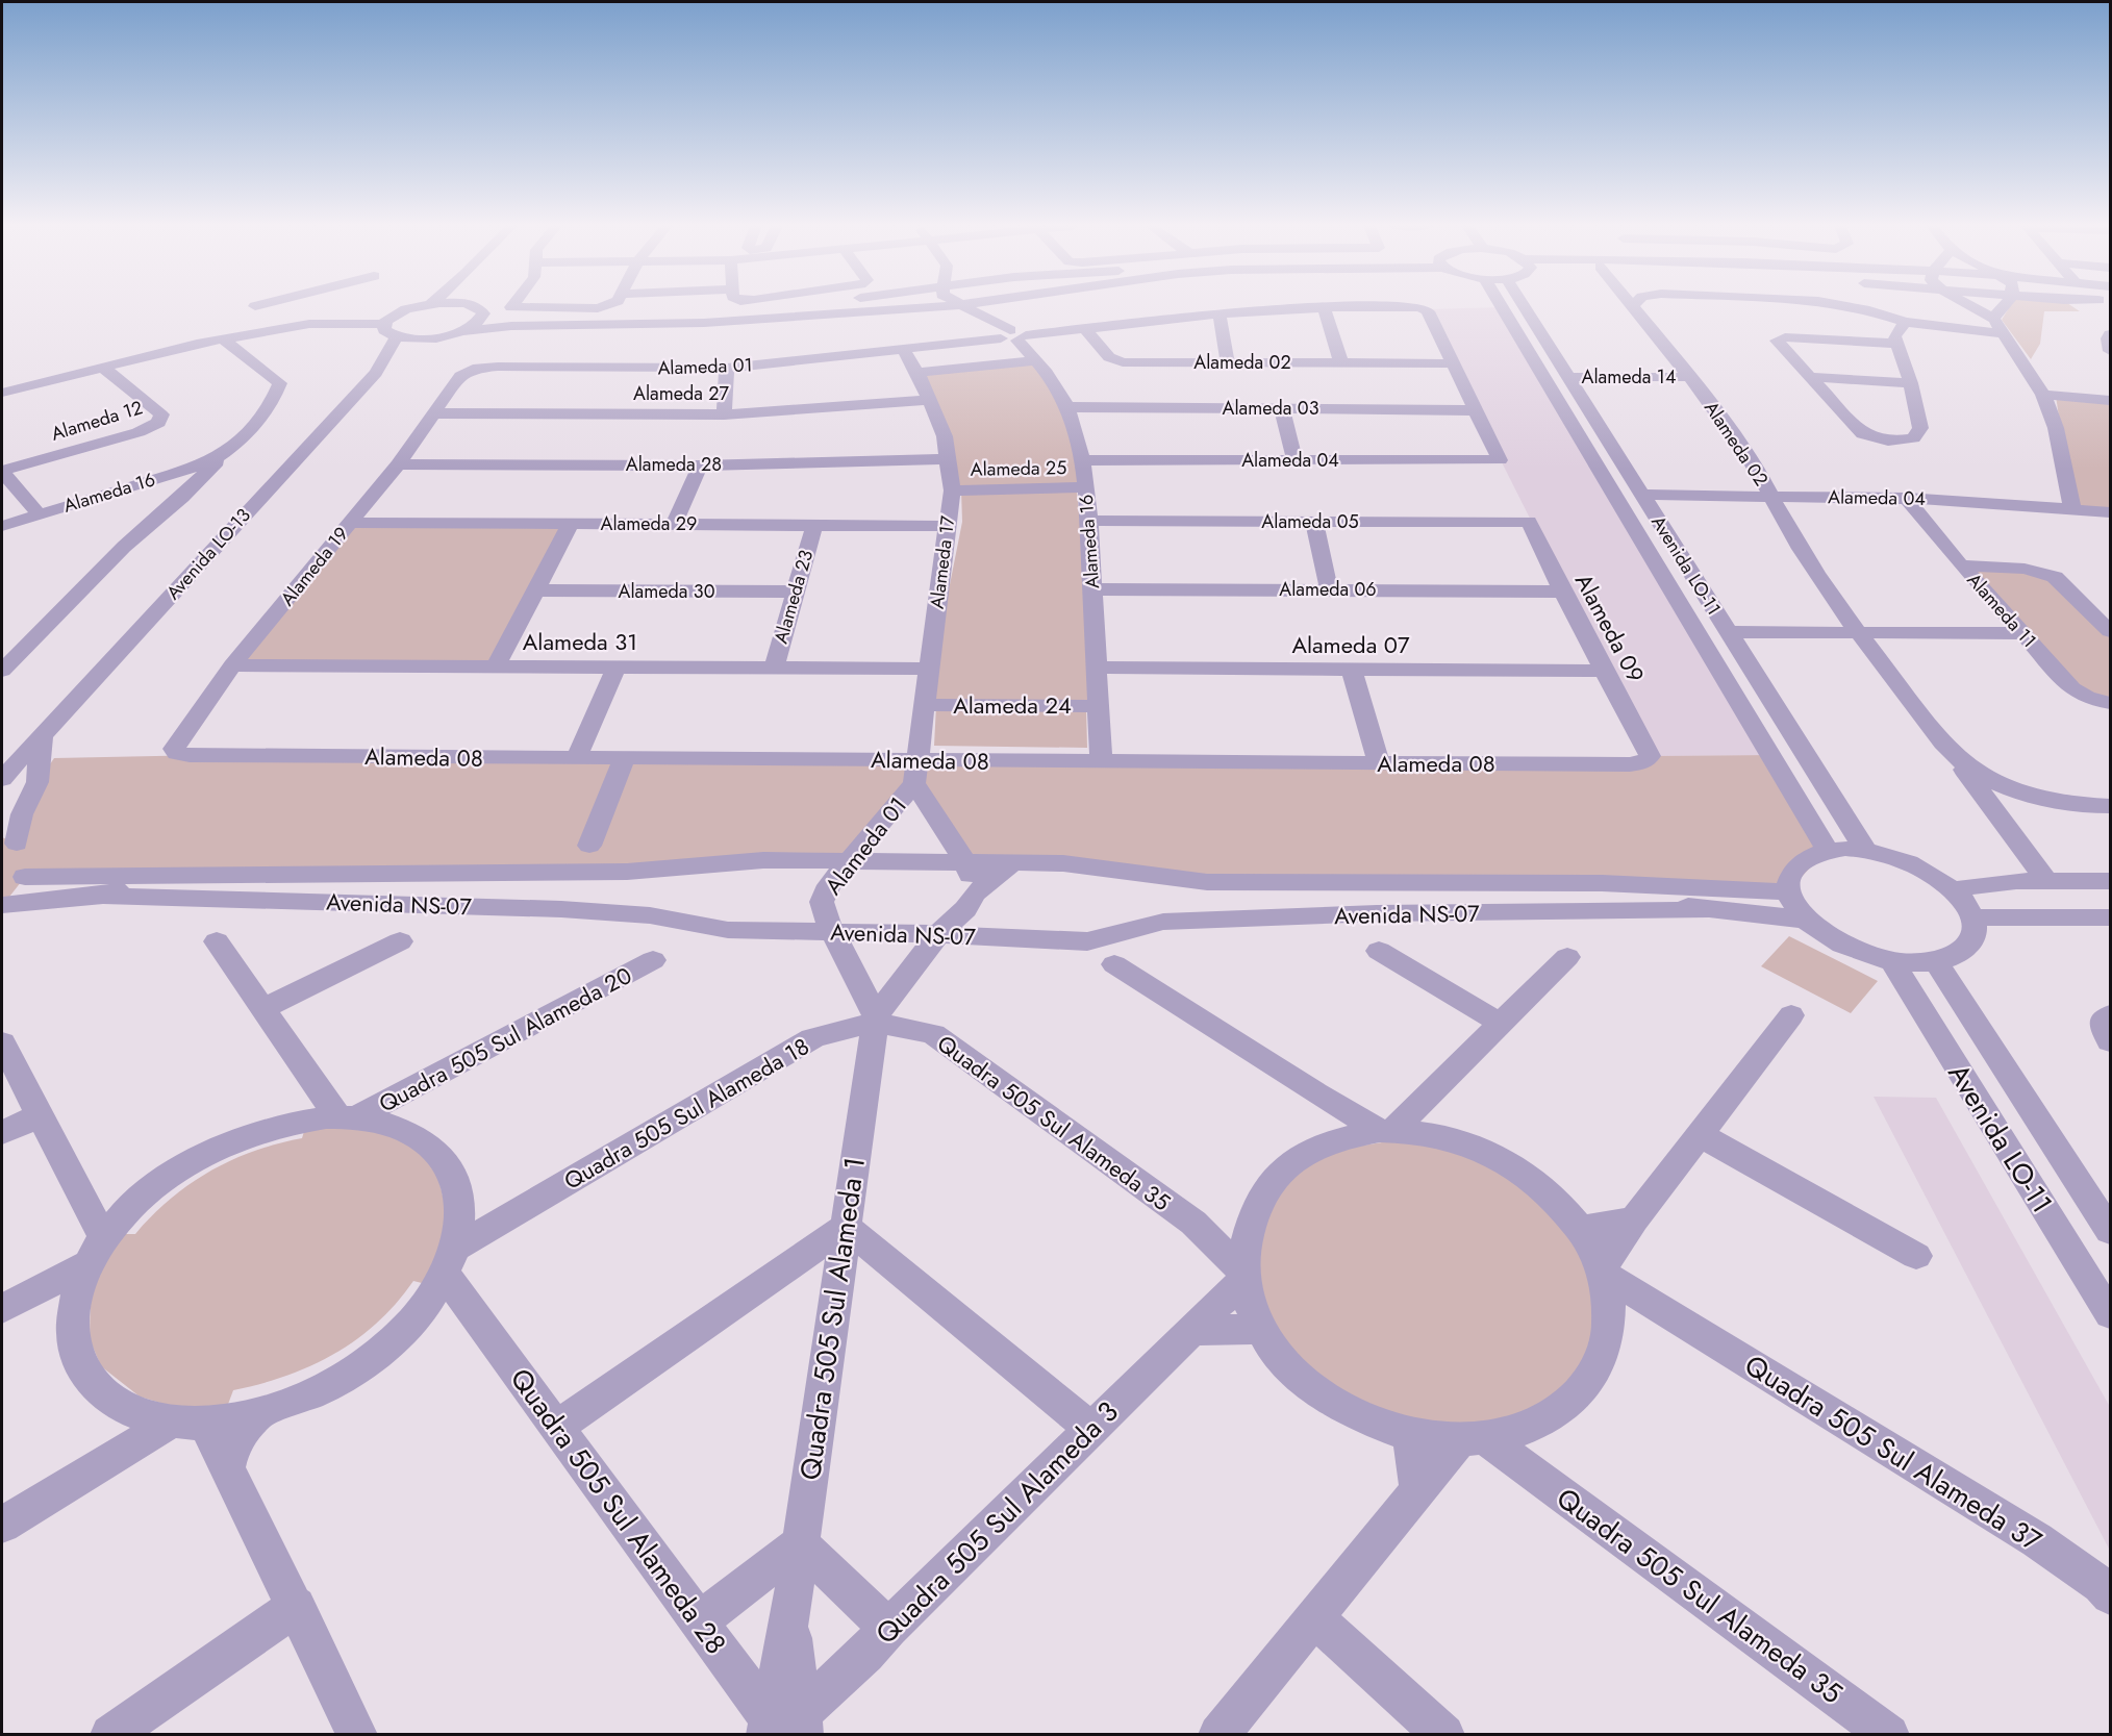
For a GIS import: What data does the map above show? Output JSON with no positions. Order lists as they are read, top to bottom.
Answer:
{
  "streets": {
    "street": [
      "Alameda 02",
      "Alameda 01",
      "Alameda 14",
      "Alameda 27",
      "Alameda 03",
      "Alameda 12",
      "Alameda 04",
      "Alameda 28",
      "Alameda 25",
      "Alameda 16",
      "Alameda 05",
      "Alameda 29",
      "Avenida LO-13",
      "Alameda 17",
      "Avenida LO-11",
      "Alameda 19",
      "Alameda 06",
      "Alameda 30",
      "Alameda 23",
      "Alameda 11",
      "Alameda 09",
      "Alameda 31",
      "Alameda 07",
      "Alameda 24",
      "Alameda 08",
      "Avenida NS-07",
      "Quadra 505 Sul Alameda 20",
      "Quadra 505 Sul Alameda 18",
      "Quadra 505 Sul Alameda 35",
      "Quadra 505 Sul Alameda 1",
      "Quadra 505 Sul Alameda 37",
      "Quadra 505 Sul Alameda 28",
      "Quadra 505 Sul Alameda 3"
    ]
  },
  "crossings": [
    ["Alameda 02", "Alameda 01"],
    ["Alameda 02", "Alameda 14"],
    ["Alameda 02", "Alameda 04"],
    ["Alameda 01", "Alameda 16"],
    ["Alameda 01", "Alameda 17"],
    ["Alameda 01", "Alameda 19"],
    ["Alameda 01", "Alameda 08"],
    ["Alameda 01", "Avenida NS-07"],
    ["Alameda 01", "Quadra 505 Sul Alameda 18"],
    ["Alameda 01", "Quadra 505 Sul Alameda 35"],
    ["Alameda 01", "Quadra 505 Sul Alameda 1"],
    ["Alameda 14", "Avenida LO-11"],
    ["Alameda 27", "Alameda 17"],
    ["Alameda 27", "Alameda 19"],
    ["Alameda 03", "Alameda 04"],
    ["Alameda 03", "Alameda 16"],
    ["Alameda 04", "Alameda 16"],
    ["Alameda 04", "Avenida LO-11"],
    ["Alameda 04", "Alameda 11"],
    ["Alameda 28", "Alameda 17"],
    ["Alameda 28", "Alameda 19"],
    ["Alameda 25", "Alameda 16"],
    ["Alameda 25", "Alameda 17"],
    ["Alameda 16", "Alameda 05"],
    ["Alameda 16", "Alameda 06"],
    ["Alameda 16", "Alameda 07"],
    ["Alameda 16", "Alameda 24"],
    ["Alameda 16", "Alameda 08"],
    ["Alameda 05", "Alameda 09"],
    ["Alameda 29", "Alameda 17"],
    ["Alameda 29", "Alameda 19"],
    ["Alameda 29", "Alameda 23"],
    ["Alameda 17", "Alameda 31"],
    ["Alameda 17", "Alameda 24"],
    ["Alameda 17", "Alameda 08"],
    ["Alameda 19", "Alameda 31"],
    ["Alameda 19", "Alameda 08"],
    ["Alameda 06", "Alameda 09"],
    ["Alameda 30", "Alameda 23"],
    ["Alameda 23", "Alameda 31"],
    ["Alameda 09", "Alameda 07"],
    ["Alameda 09", "Alameda 08"],
    ["Quadra 505 Sul Alameda 18", "Quadra 505 Sul Alameda 35"],
    ["Quadra 505 Sul Alameda 18", "Quadra 505 Sul Alameda 1"],
    ["Quadra 505 Sul Alameda 18", "Quadra 505 Sul Alameda 28"],
    ["Quadra 505 Sul Alameda 35", "Quadra 505 Sul Alameda 1"],
    ["Quadra 505 Sul Alameda 1", "Quadra 505 Sul Alameda 28"],
    ["Quadra 505 Sul Alameda 1", "Quadra 505 Sul Alameda 3"],
    ["Quadra 505 Sul Alameda 28", "Quadra 505 Sul Alameda 3"]
  ]
}
